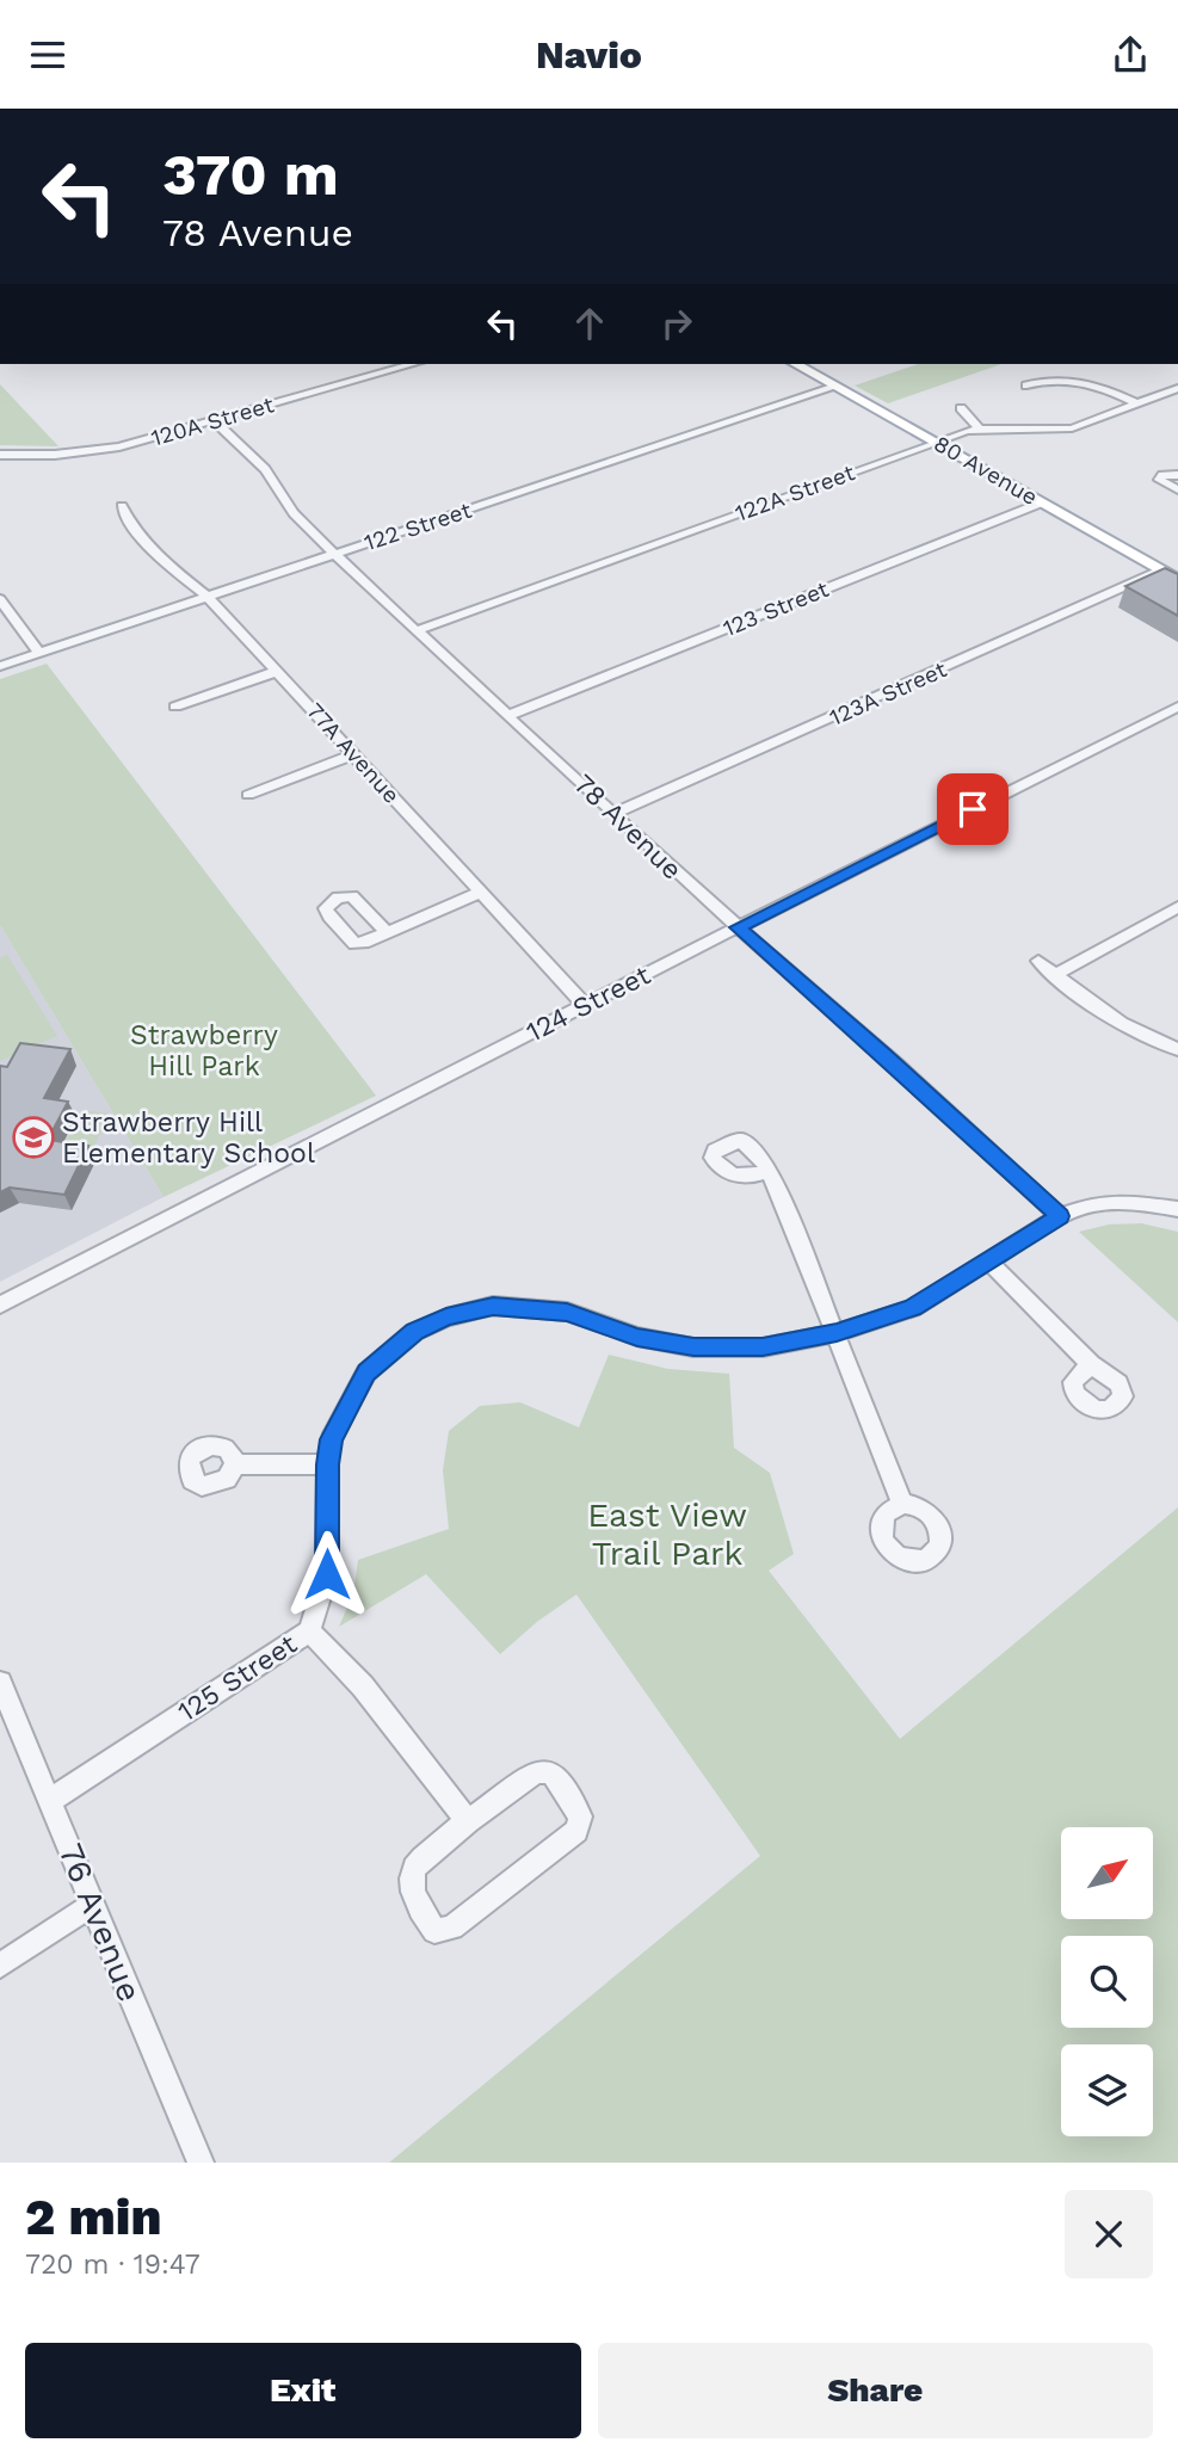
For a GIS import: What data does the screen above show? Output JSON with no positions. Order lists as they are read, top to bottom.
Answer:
{
  "streets": {
    "main road": ["80 Avenue"],
    "street": [
      "120A Street",
      "122A Street",
      "122 Street",
      "123 Street",
      "123A Street",
      "77A Avenue",
      "78 Avenue",
      "124 Street",
      "125 Street",
      "76 Avenue"
    ]
  },
  "crossings": [
    ["120A Street", "78 Avenue"],
    ["80 Avenue", "122A Street"],
    ["80 Avenue", "122 Street"],
    ["80 Avenue", "123 Street"],
    ["80 Avenue", "123A Street"],
    ["122A Street", "78 Avenue"],
    ["122 Street", "77A Avenue"],
    ["122 Street", "78 Avenue"],
    ["123 Street", "78 Avenue"],
    ["123A Street", "78 Avenue"],
    ["77A Avenue", "124 Street"],
    ["78 Avenue", "124 Street"],
    ["78 Avenue", "125 Street"],
    ["125 Street", "76 Avenue"]
  ],
  "parks": ["Strawberry Hill Park", "East View Trail Park"],
  "places": {
    "school or university": ["Strawberry Hill Elementary School"]
  },
  "north": "top right",
  "page": {
    "header": "Navio",
    "turn": ["370 m", "78 Avenue"],
    "heading": ["2 min", "720 m · 19:47"],
    "buttons": ["Exit", "Share"]
  }
}
